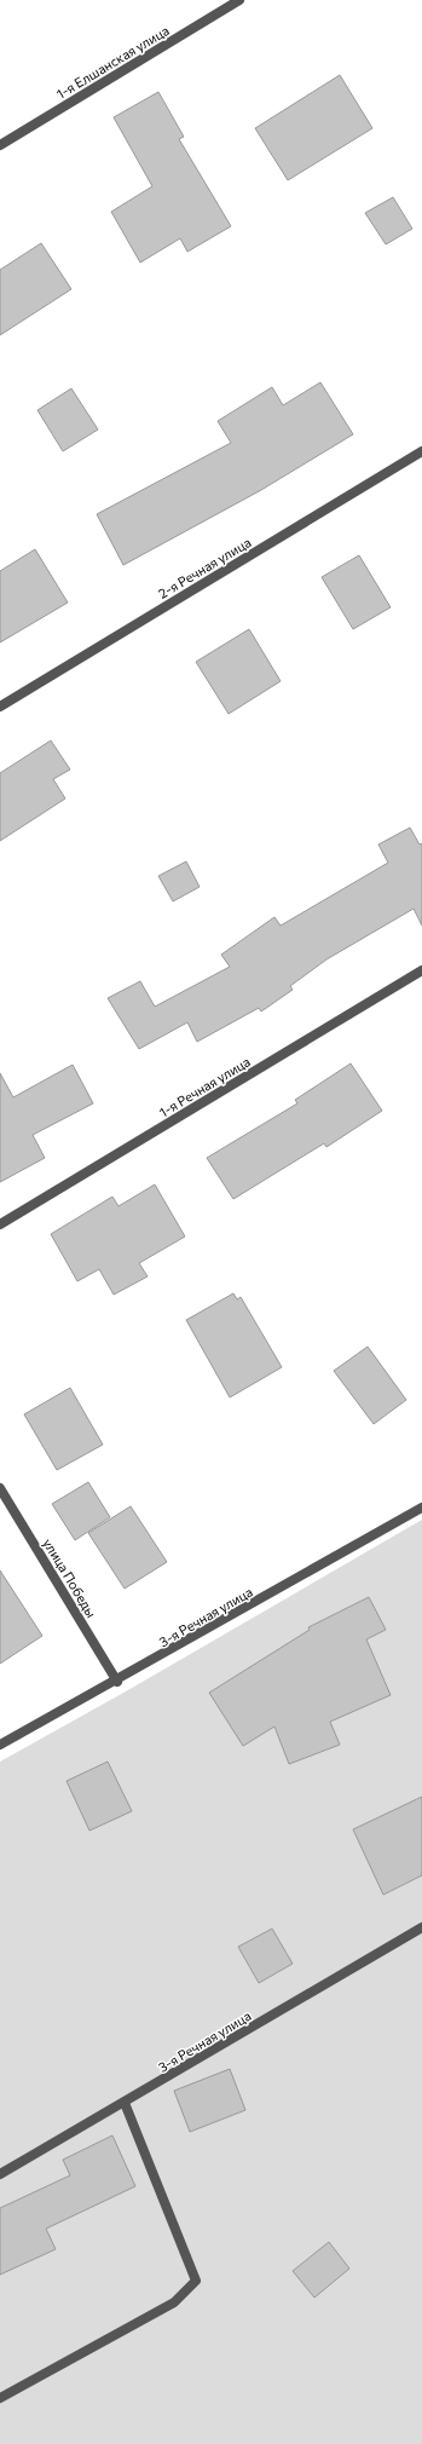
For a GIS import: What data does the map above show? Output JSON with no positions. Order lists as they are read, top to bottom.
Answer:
{
  "streets": {
    "street": [
      "1-я Елшанская улица",
      "2-я Речная улица",
      "1-я Речная улица",
      "улица Победы",
      "3-я Речная улица"
    ]
  },
  "crossings": [
    ["улица Победы", "3-я Речная улица"]
  ]
}
